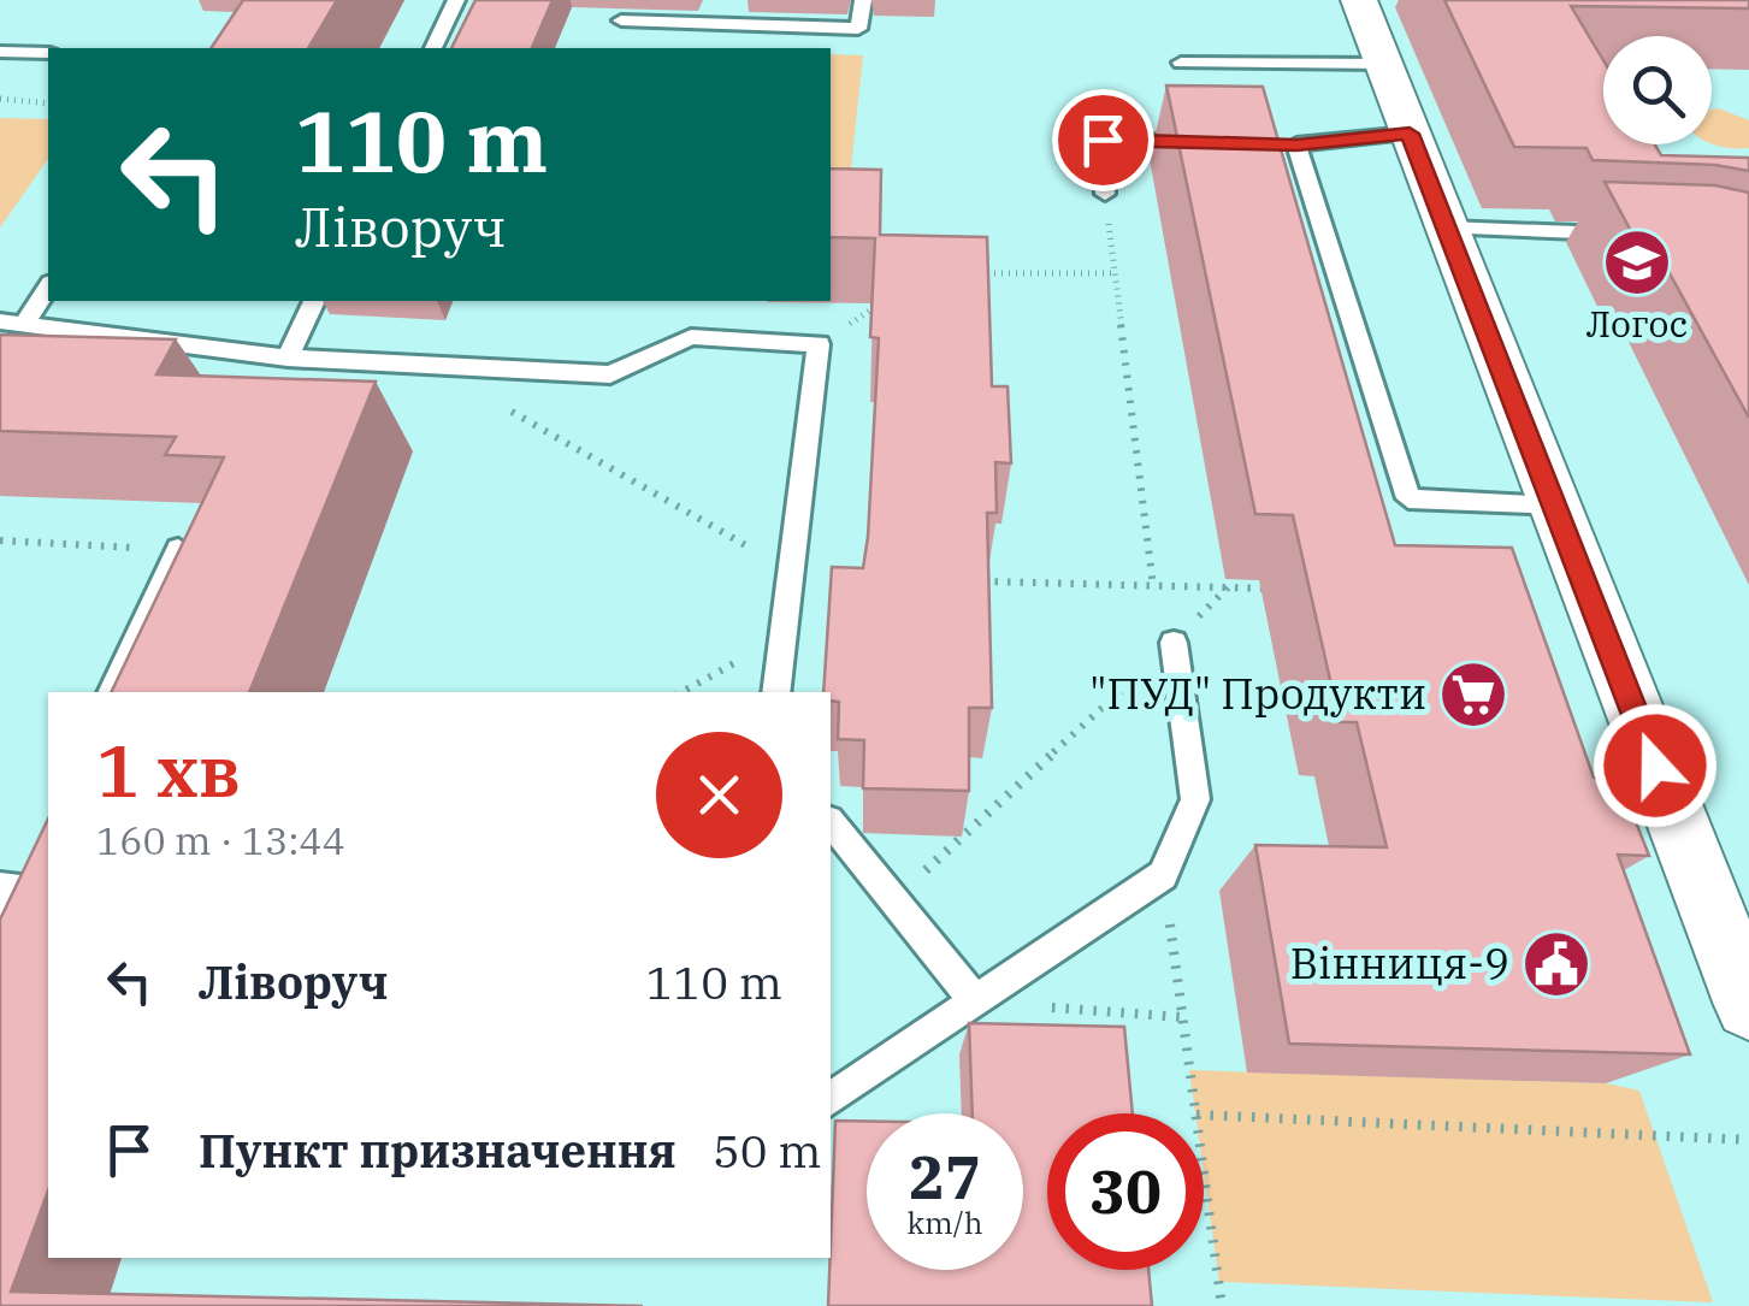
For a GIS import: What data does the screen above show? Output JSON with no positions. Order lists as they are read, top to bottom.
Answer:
{
  "places": {
    "school or university": ["Логос"],
    "supermarket": ["\"ПУД\" Продукти"],
    "public building": ["Вінниця-9"]
  },
  "page": {
    "turn": ["110 m", "Ліворуч"],
    "heading": ["1 хв", "160 m · 13:44"],
    "list": [
      {
        "name": "Ліворуч",
        "value": "110 m"
      },
      {
        "name": "Пункт призначення",
        "value": "50 m"
      }
    ],
    "speed": "27 km/h",
    "limit": "30"
  }
}
